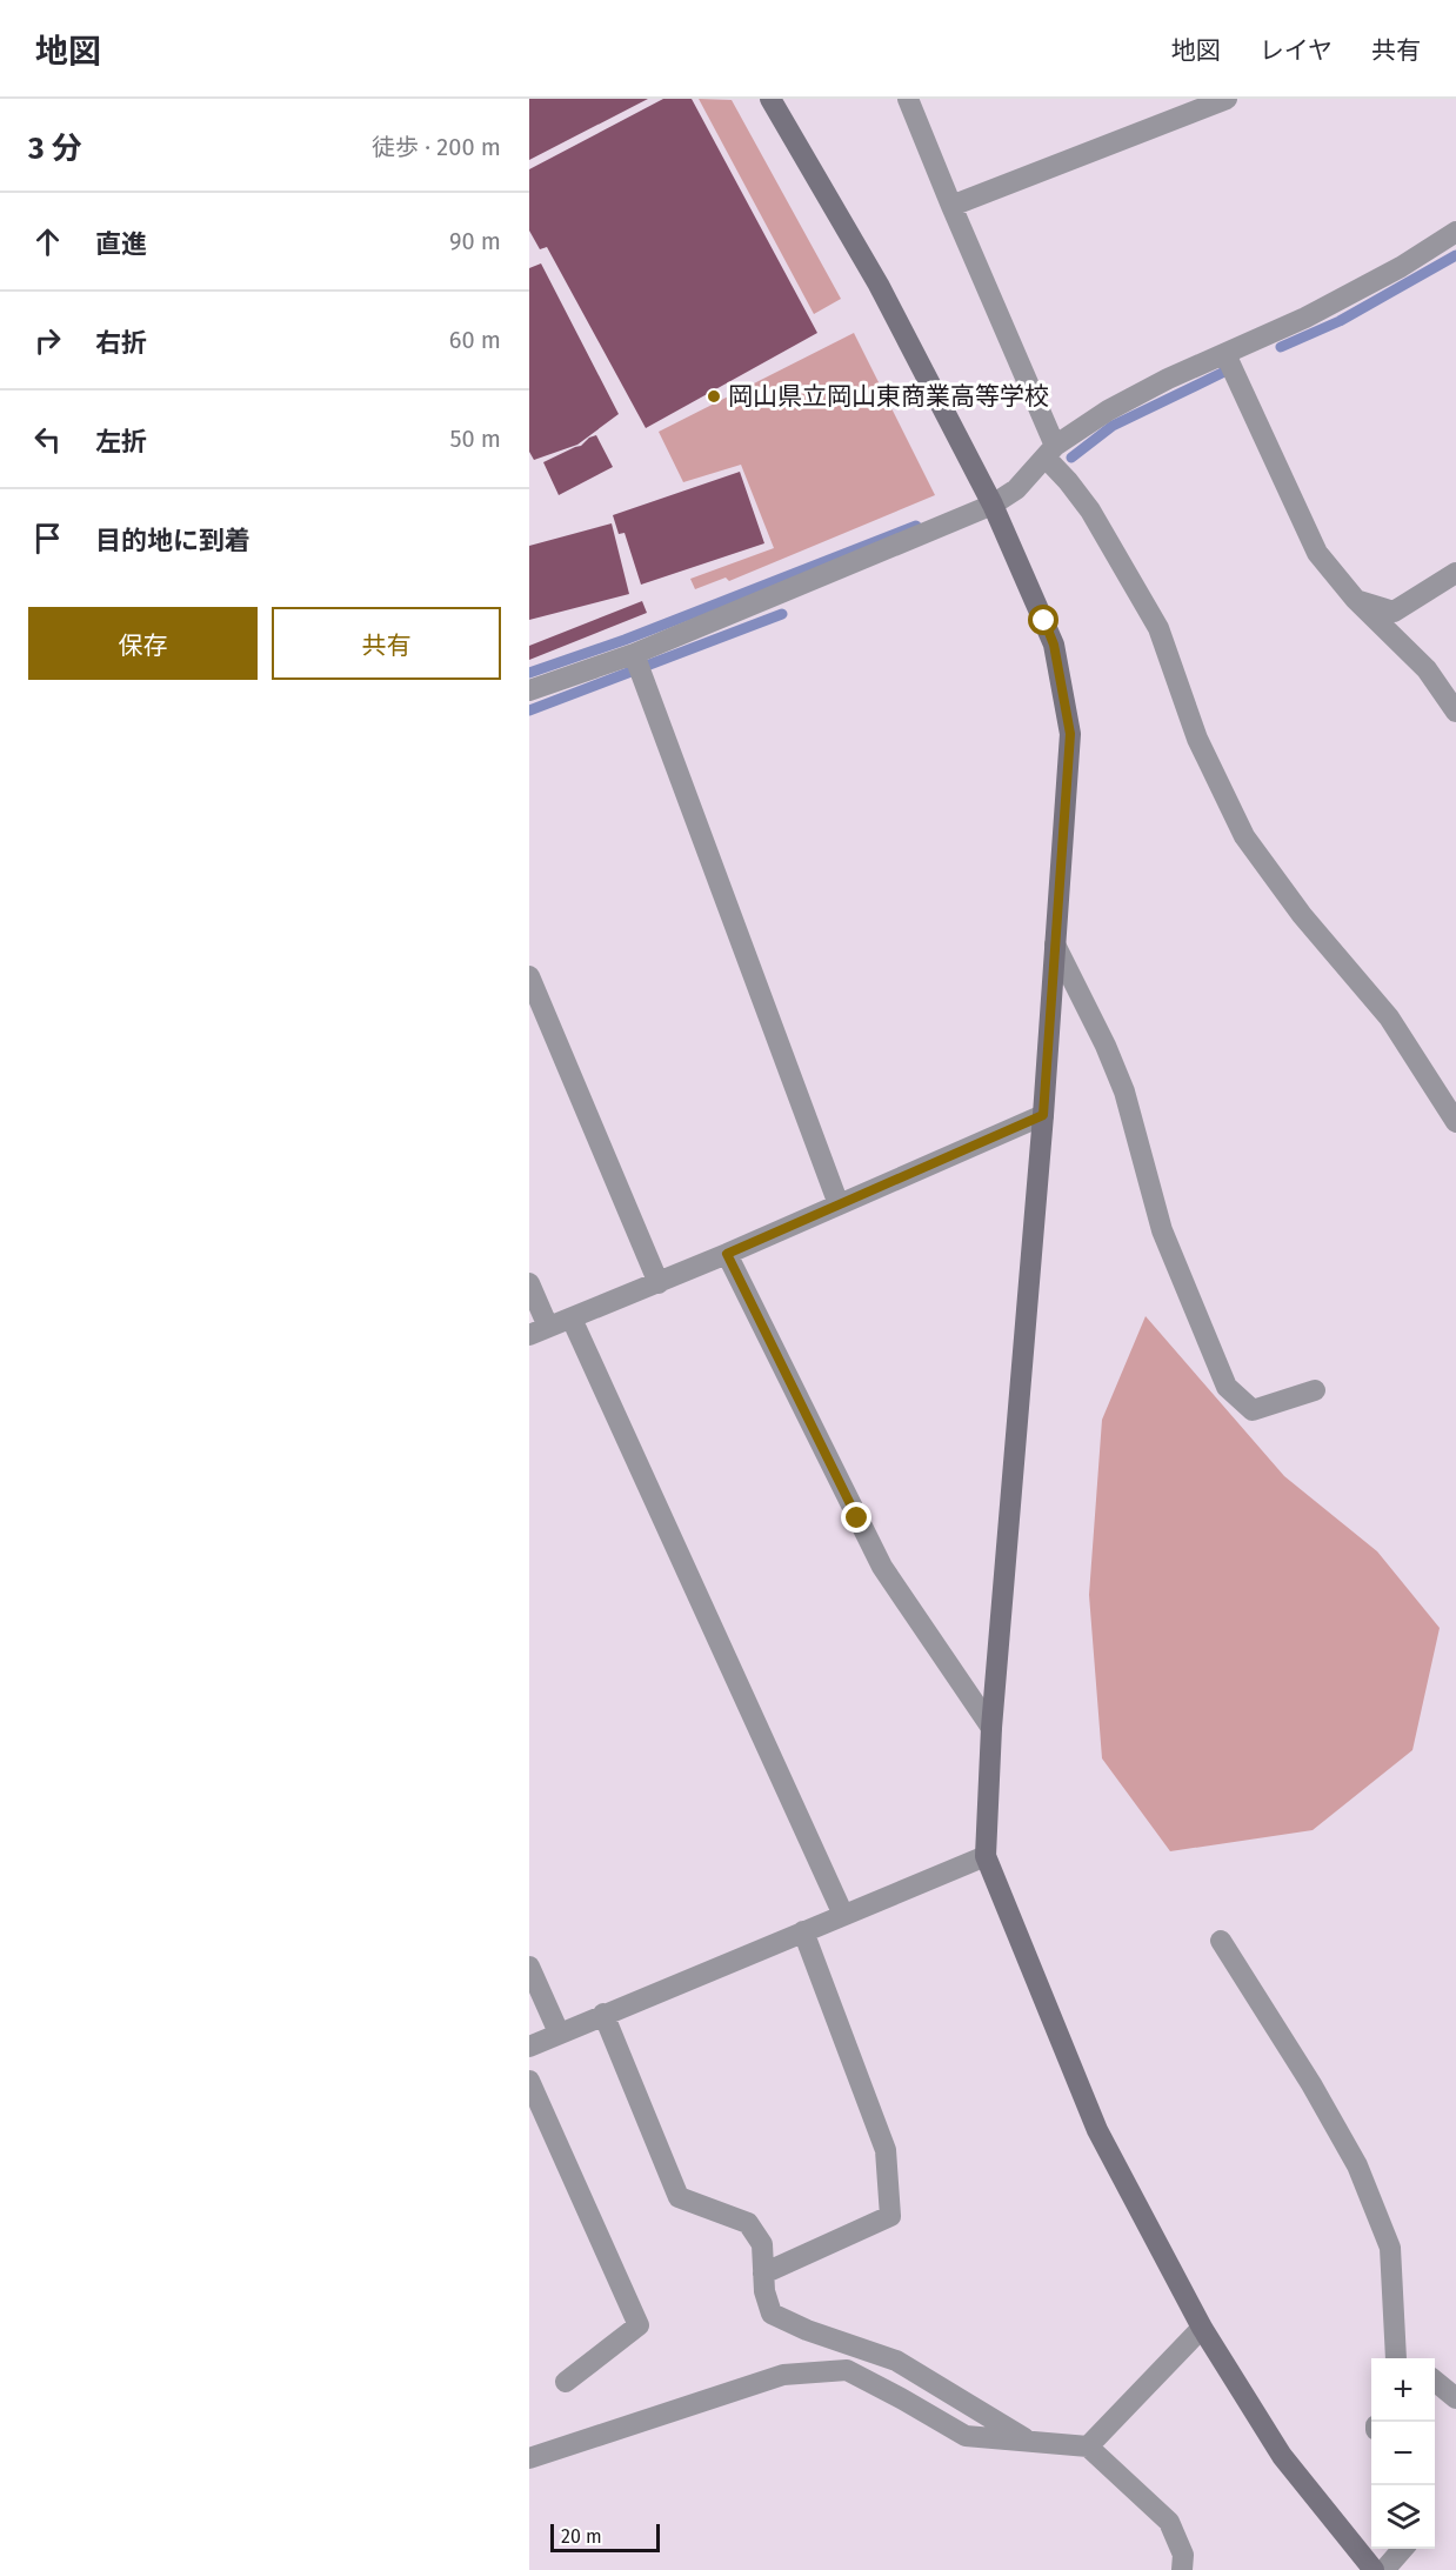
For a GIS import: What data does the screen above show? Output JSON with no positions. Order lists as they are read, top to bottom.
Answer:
{
  "places": ["岡山県立岡山東商業高等学校"],
  "scale_bar": "20 m",
  "page": {
    "header": "地図",
    "nav": ["地図", "レイヤ", "共有"],
    "heading": ["3 分", "徒歩 · 200 m"],
    "list": [
      ["直進", "90 m"],
      ["右折", "60 m"],
      ["左折", "50 m"],
      "目的地に到着"
    ],
    "buttons": ["保存", "共有"],
    "map_buttons": ["+", "−"],
    "scale": "20 m"
  }
}
